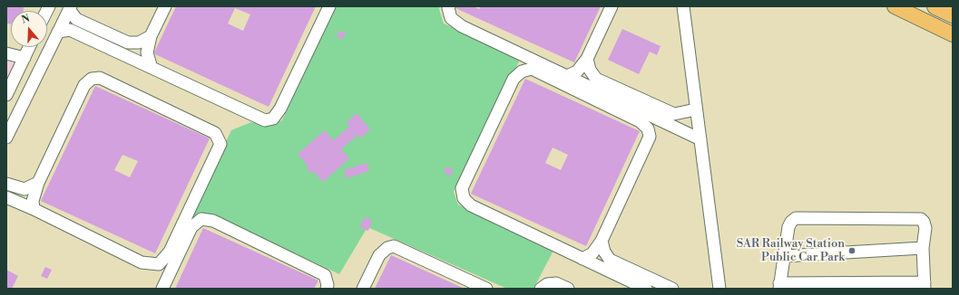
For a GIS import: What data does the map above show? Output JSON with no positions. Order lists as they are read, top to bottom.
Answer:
{
  "places": ["SAR Railway Station Public Car Park"],
  "north": "top"
}
